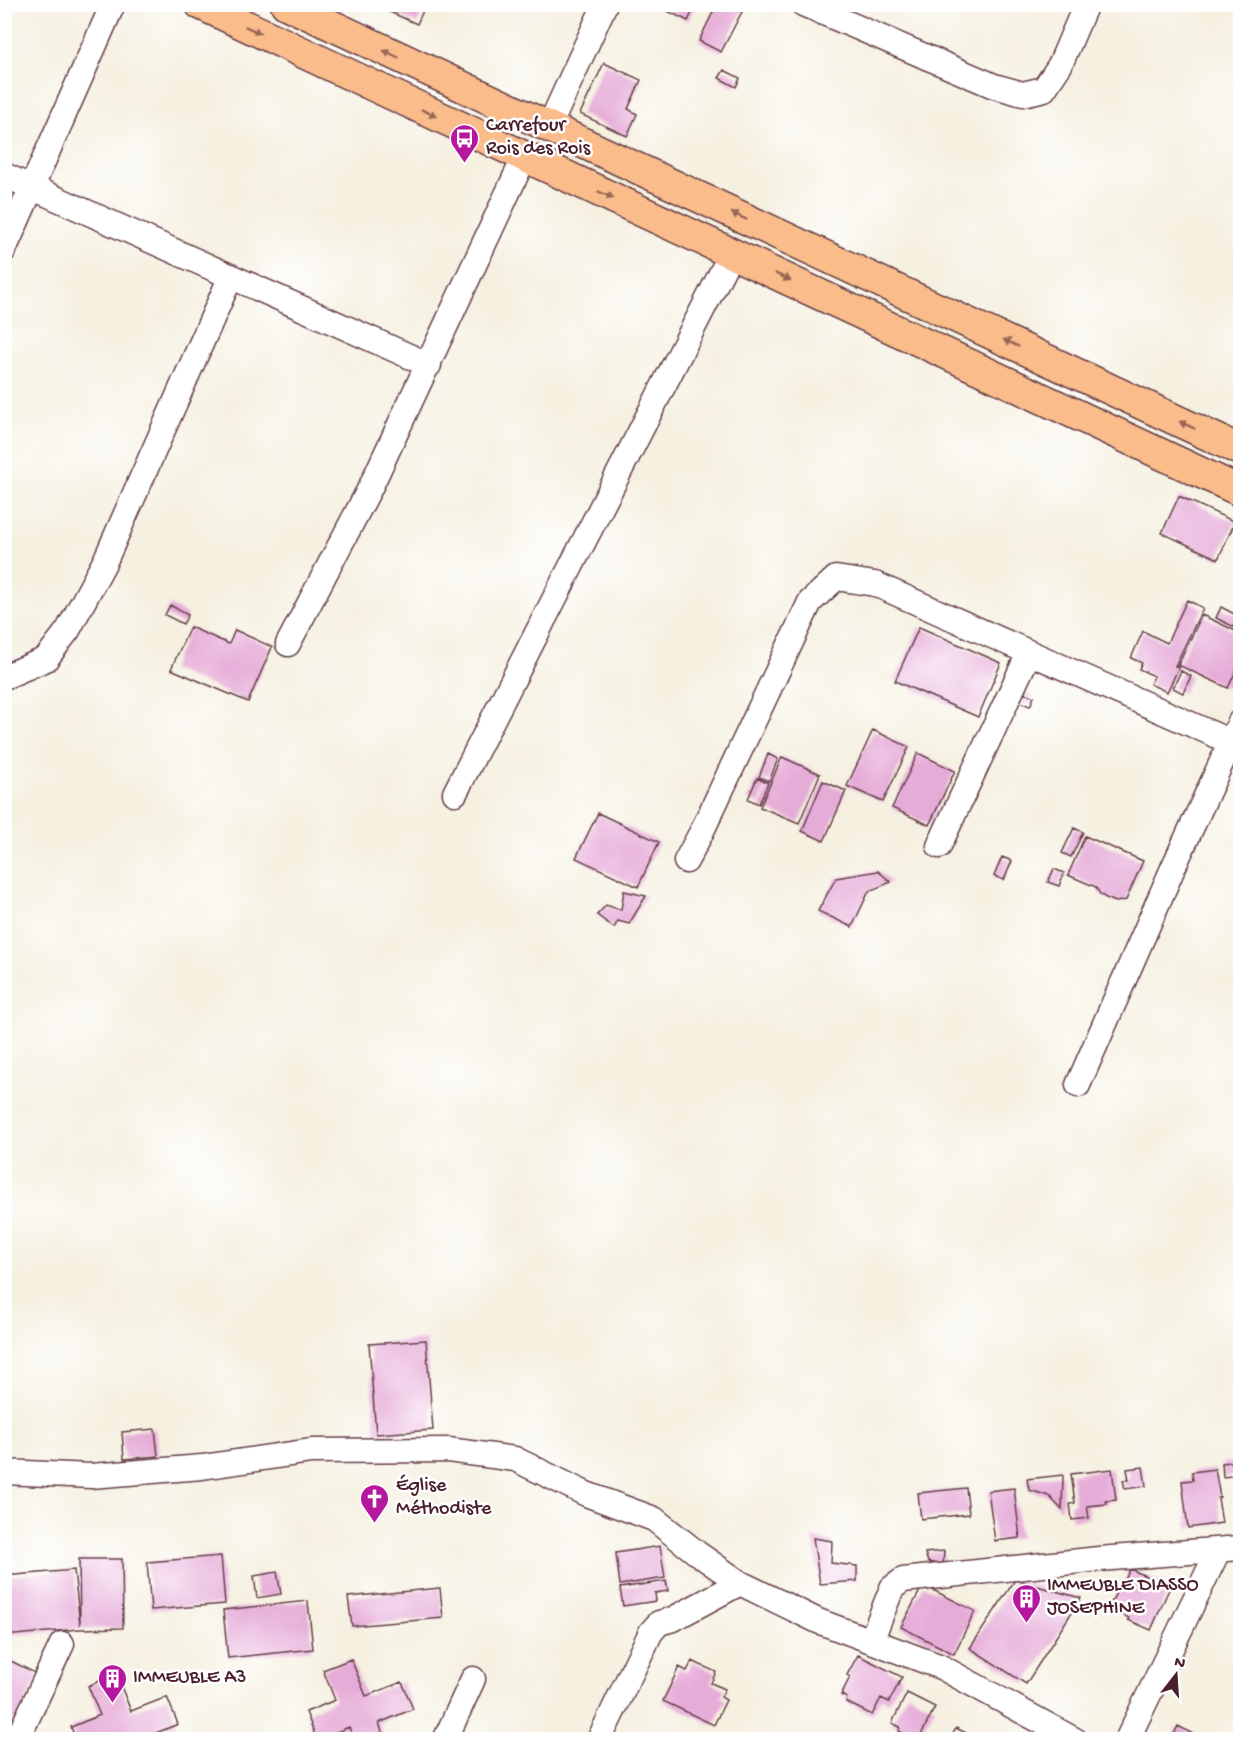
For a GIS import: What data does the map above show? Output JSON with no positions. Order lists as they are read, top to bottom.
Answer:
{
  "places": {
    "bus stop": ["Carrefour Rois des Rois"],
    "church": ["Église Méthodiste"],
    "building": ["IMMEUBLE DIASSO JOSEPHINE", "IMMEUBLE A3"]
  },
  "north": "top"
}
